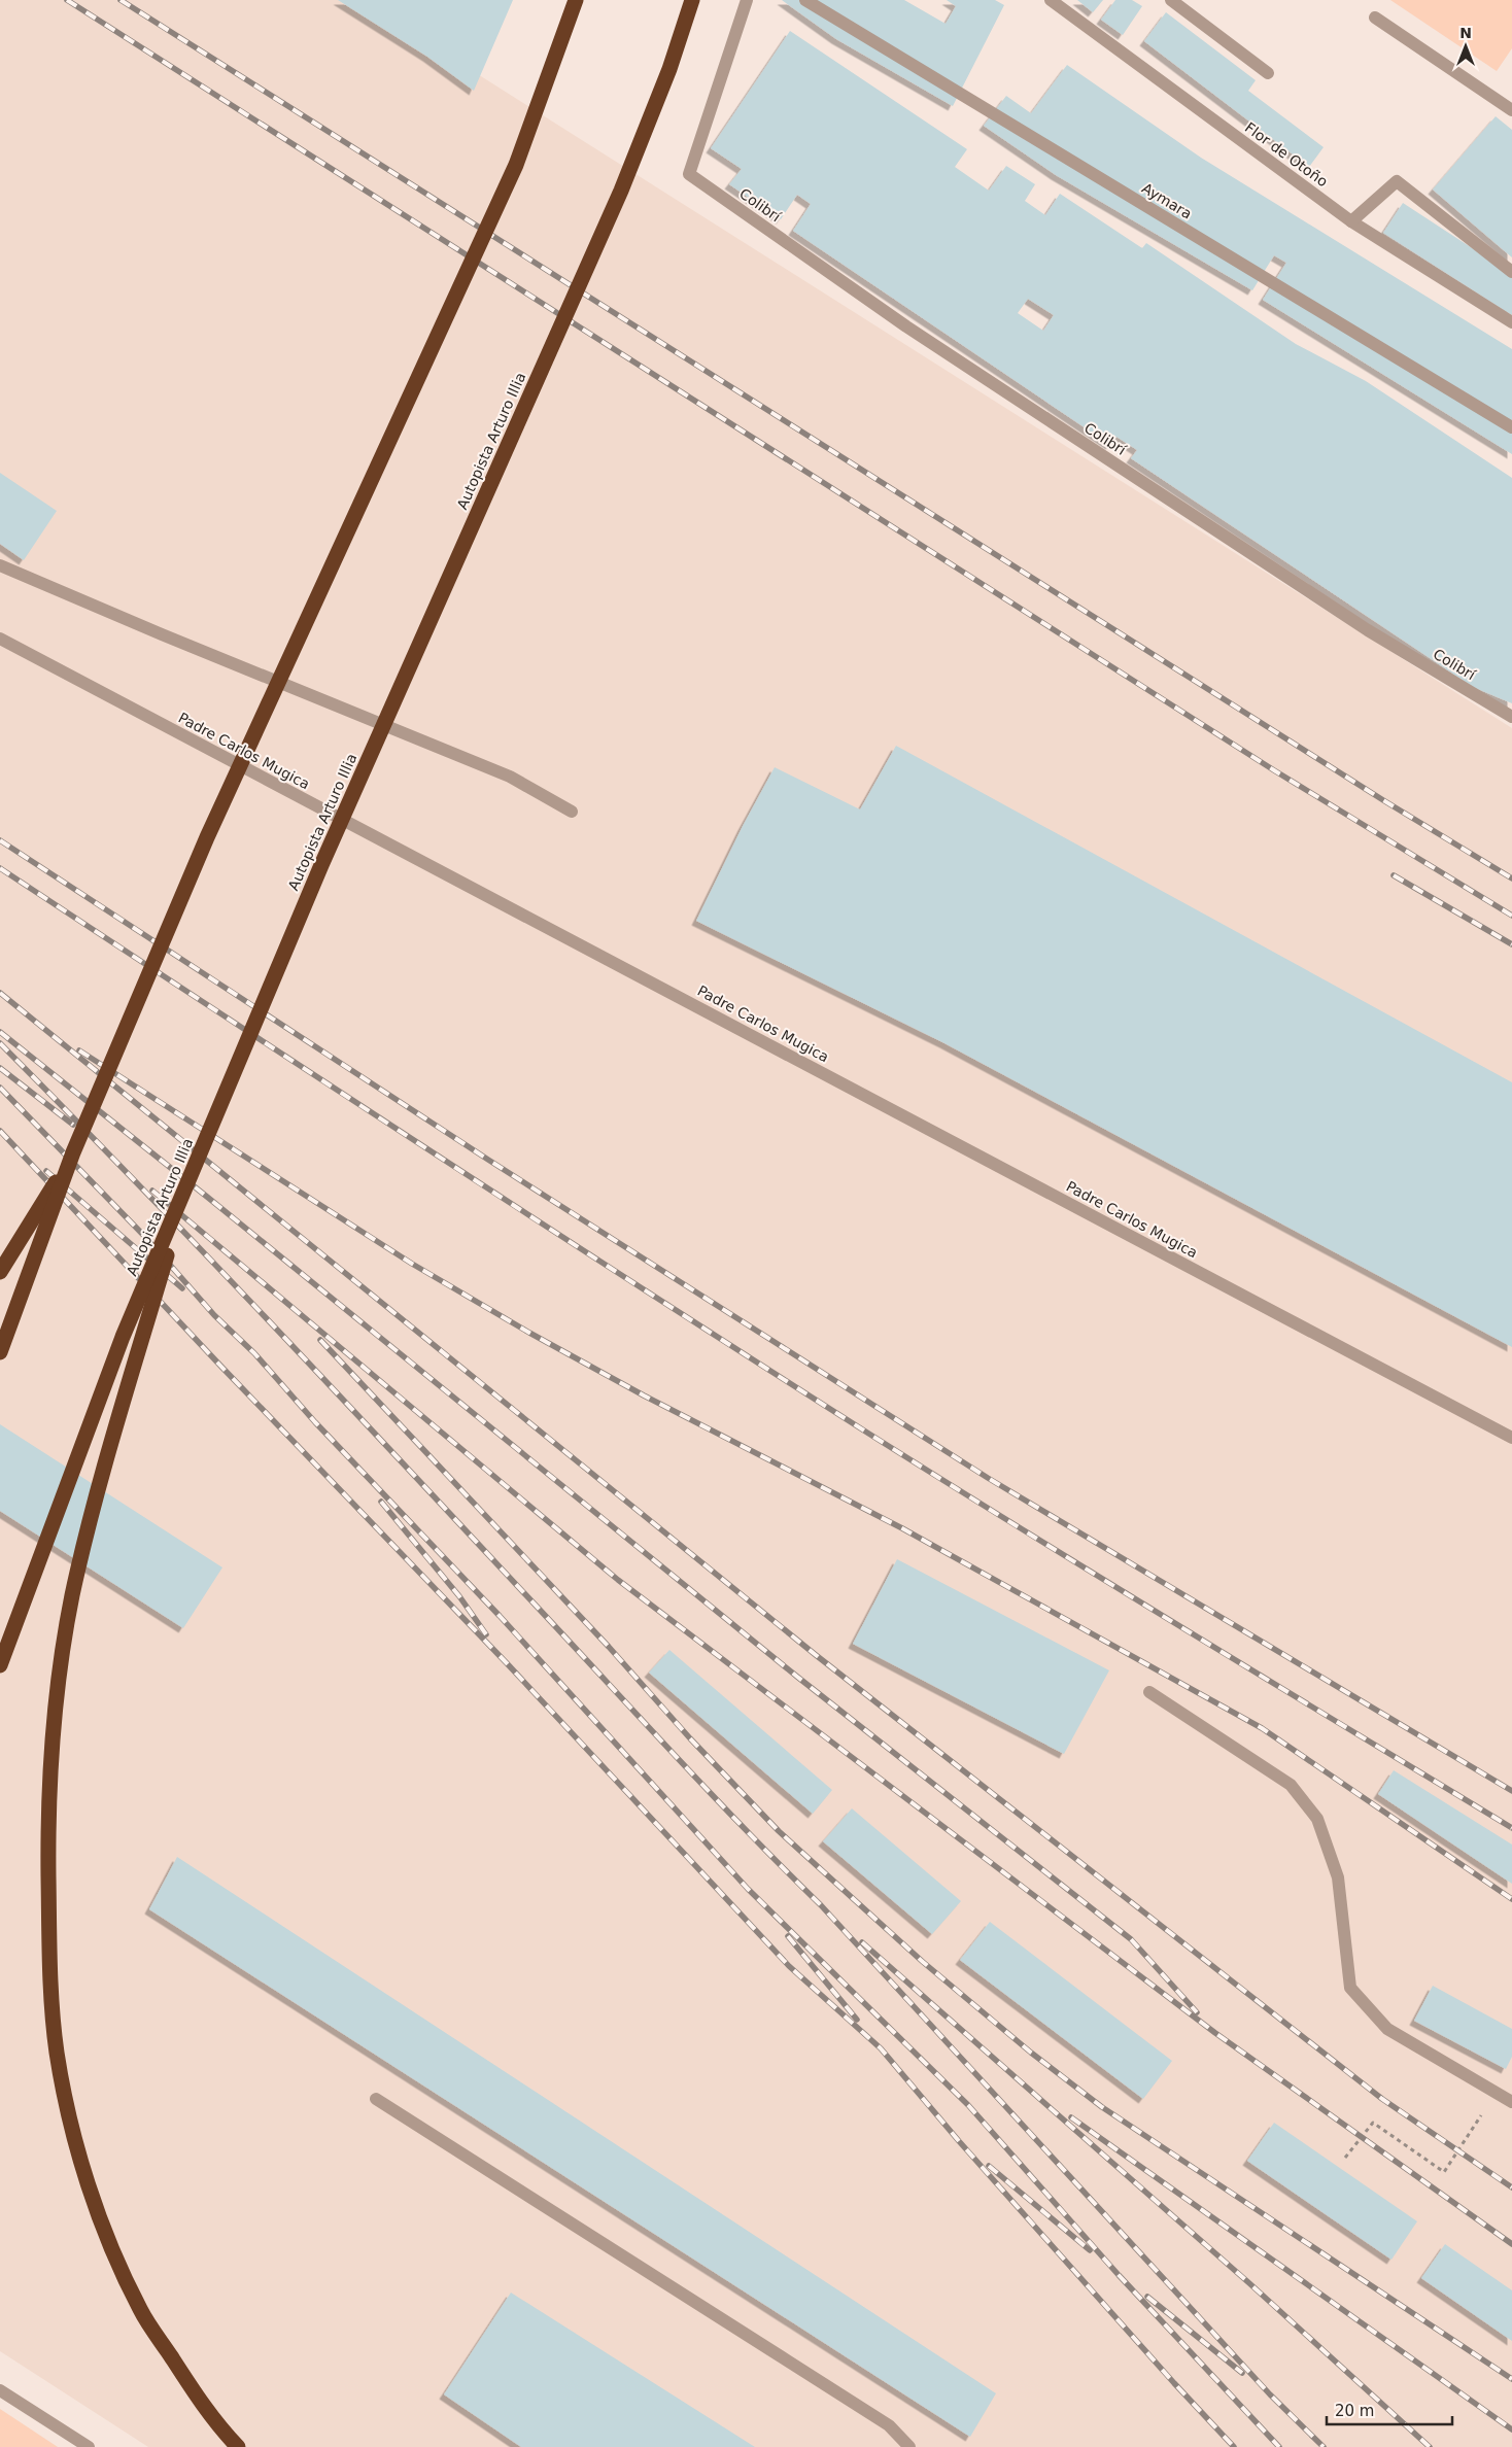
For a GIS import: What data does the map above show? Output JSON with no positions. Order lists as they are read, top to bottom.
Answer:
{
  "streets": {
    "highway": ["Autopista Arturo Illia"],
    "street": [
      "Flor de Otoño",
      "Aymara",
      "Colibrí",
      "Padre Carlos Mugica"
    ]
  },
  "scale_bar": "20 m",
  "north": "top"
}
